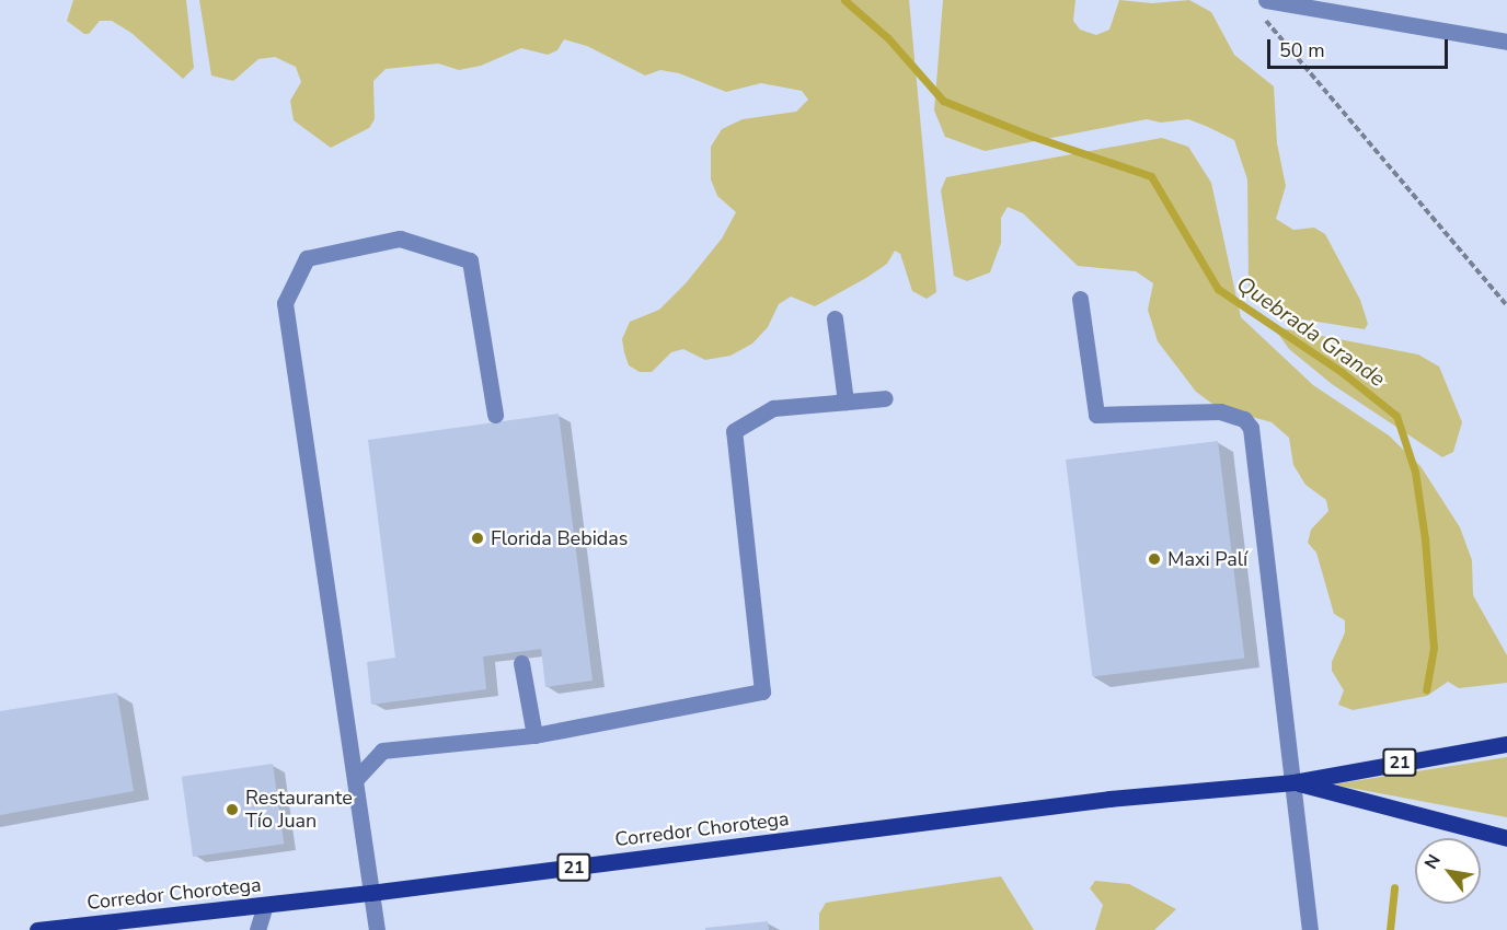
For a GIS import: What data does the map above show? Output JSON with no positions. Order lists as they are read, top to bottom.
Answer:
{
  "streets": {
    "main road": ["21", "Corredor Chorotega"]
  },
  "water": ["Quebrada Grande"],
  "places": ["Florida Bebidas", "Maxi Palí", "Restaurante Tío Juan"],
  "scale_bar": "50 m",
  "north": "top left"
}
